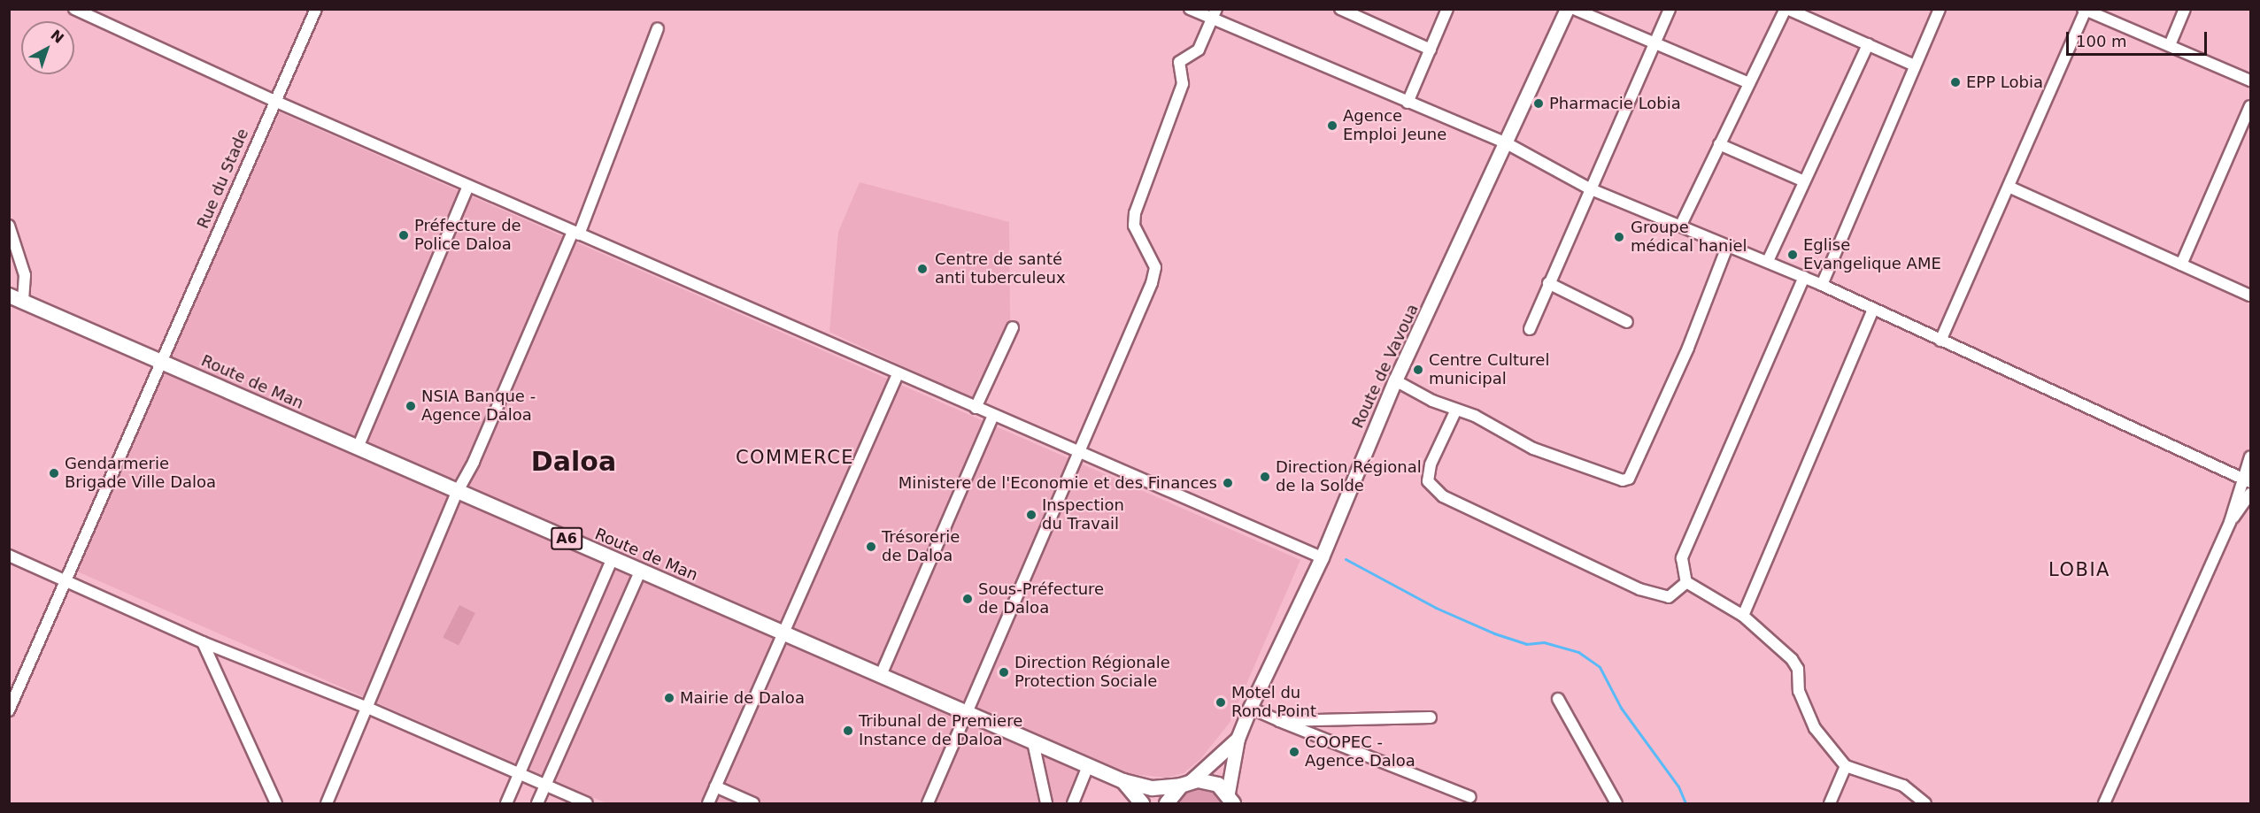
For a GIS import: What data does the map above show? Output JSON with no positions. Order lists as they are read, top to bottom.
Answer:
{
  "streets": {
    "highway": ["Route de Man", "A6"],
    "main road": ["Route de Vavoua"],
    "street": ["Rue du Stade"]
  },
  "crossings": [
    ["Rue du Stade", "Route de Man"],
    ["Route de Man", "A6"]
  ],
  "districts": ["COMMERCE", "Daloa", "LOBIA"],
  "places": [
    "EPP Lobia",
    "Pharmacie Lobia",
    "Agence Emploi Jeune",
    "Préfecture de Police Daloa",
    "Groupe médical haniel",
    "Eglise Evangelique AME",
    "Centre de santé anti tuberculeux",
    "Centre Culturel municipal",
    "NSIA Banque - Agence Daloa",
    "Gendarmerie Brigade Ville Daloa",
    "Direction Régional de la Solde",
    "Ministere de l'Economie et des Finances",
    "Inspection du Travail",
    "Trésorerie de Daloa",
    "Sous-Préfecture de Daloa",
    "Direction Régionale Protection Sociale",
    "Mairie de Daloa",
    "Motel du Rond Point",
    "Tribunal de Premiere Instance de Daloa",
    "COOPEC - Agence Daloa"
  ],
  "scale_bar": "100 m",
  "north": "top right"
}
